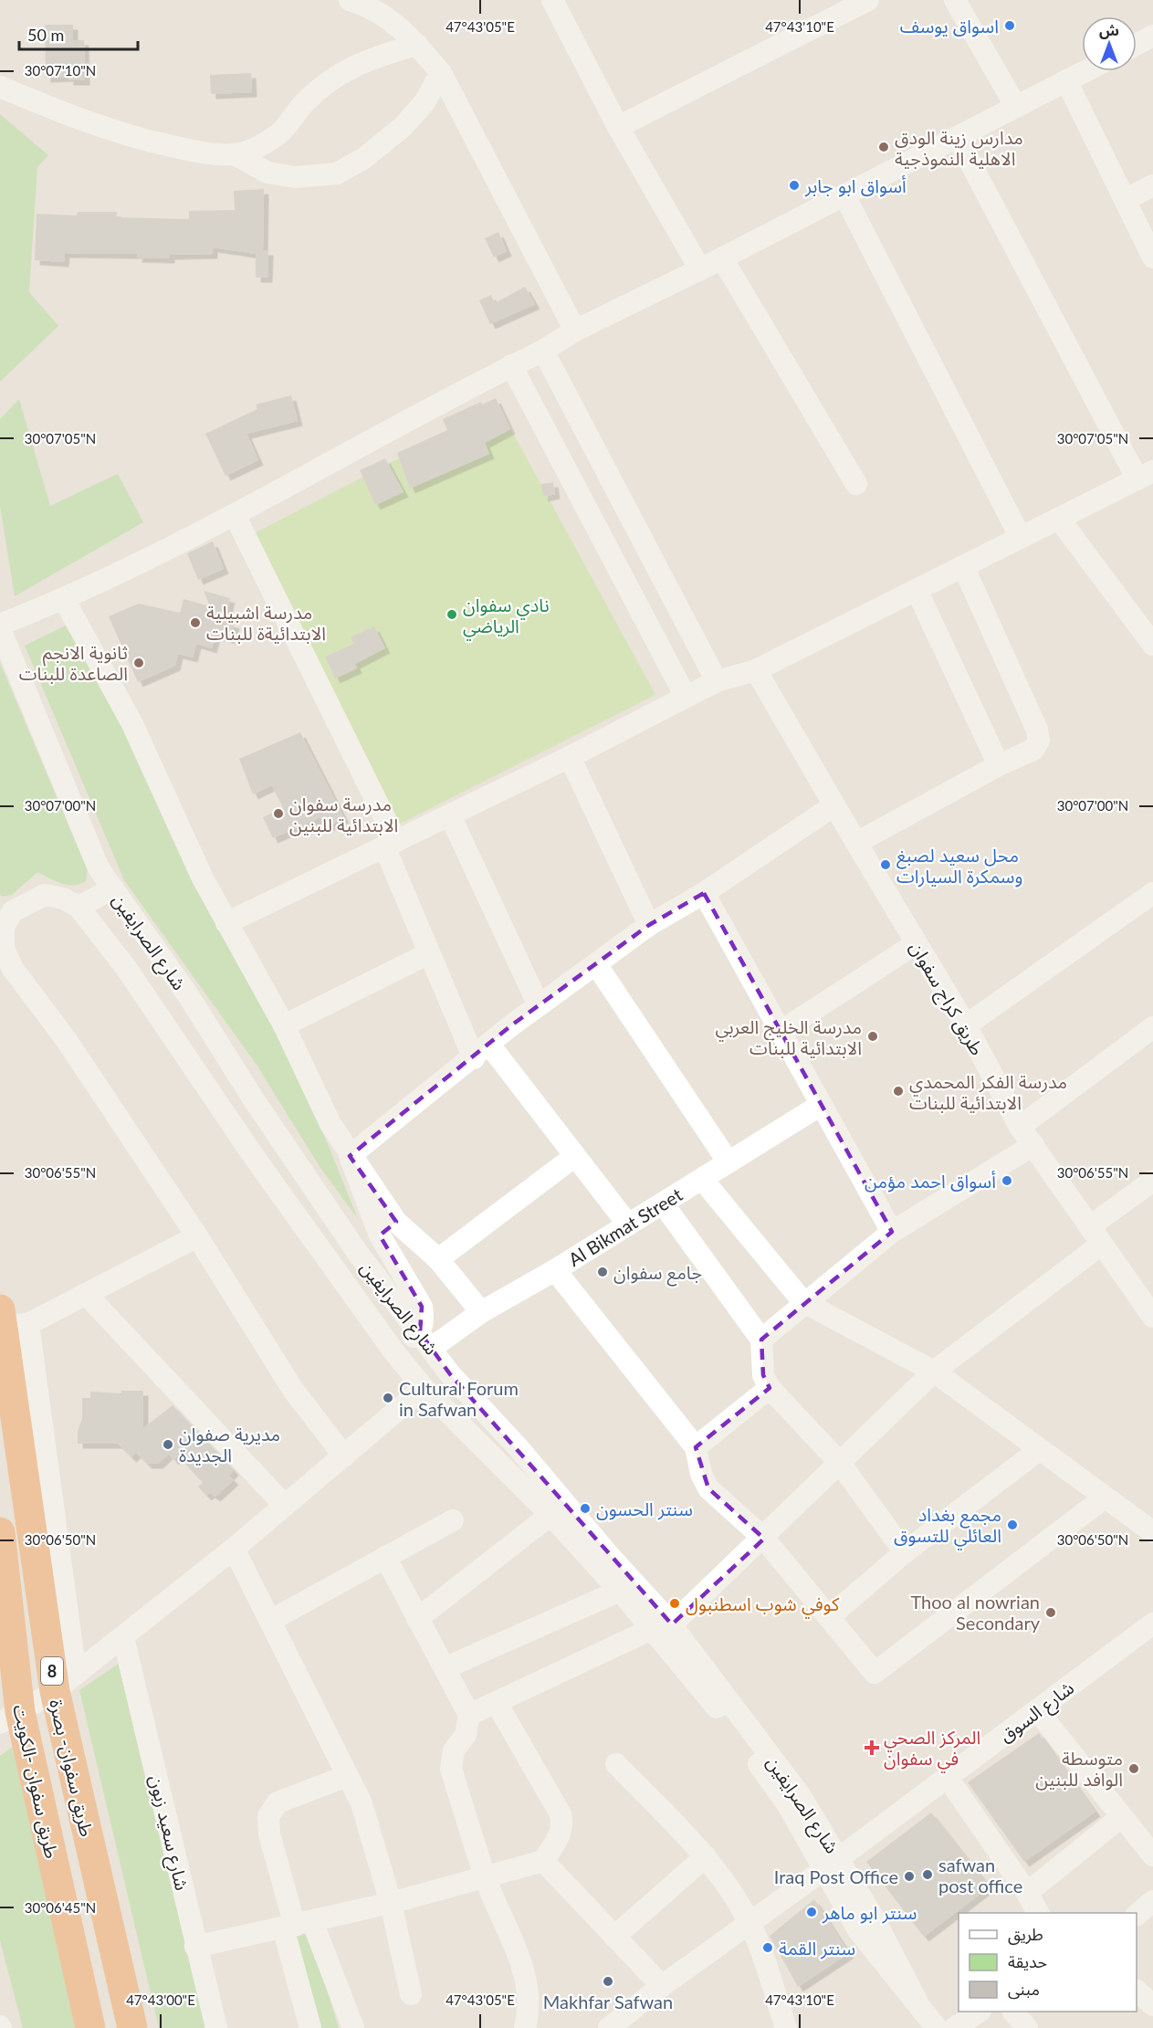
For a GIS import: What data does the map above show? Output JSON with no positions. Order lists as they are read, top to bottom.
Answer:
{
  "streets": {
    "highway": ["8", "طريق سفوان- بصرة", "طريق سفوان -الكويت"],
    "street": [
      "شارع الصرايفين",
      "طريق كراج سفوان",
      "Al Bikmat Street",
      "شارع السوق",
      "شارع سعيد زبون"
    ]
  },
  "crossings": [
    ["شارع الصرايفين", "Al Bikmat Street"],
    ["شارع الصرايفين", "شارع السوق"]
  ],
  "places": {
    "other": [
      "اسواق يوسف",
      "مدارس زينة الودق الاهلية النموذجية",
      "أسواق ابو جابر",
      "نادي سفوان الرياضي",
      "مدرسة اشبيلية الابتدائيةة للبنات",
      "ثانوية الانجم الصاعدة للبنات",
      "مدرسة سفوان الابتدائية للبنين",
      "محل سعيد لصبغ وسمكرة السيارات",
      "مدرسة الخليج العربي الابتدائية للبنات",
      "مدرسة الفكر المحمدي الابتدائية للبنات",
      "أسواق احمد مؤمن",
      "جامع سفوان",
      "Cultural Forum in Safwan",
      "مديرية صفوان الجديدة",
      "سنتر الحسون",
      "مجمع بغداد العائلي للتسوق",
      "كوفي شوب اسطنبول",
      "Thoo al nowrian Secondary",
      "متوسطة الوافد للبنين",
      "safwan post office",
      "Iraq Post Office",
      "سنتر ابو ماهر",
      "سنتر القمة",
      "Makhfar Safwan"
    ],
    "health": ["المركز الصحي في سفوان"]
  },
  "legend": ["طريق", "حديقة", "مبنى"],
  "scale_bar": "50 m",
  "north": "top",
  "coordinates": [
    "47°43'05\"E",
    "47°43'10\"E",
    "30°07'10\"N",
    "30°07'05\"N",
    "30°07'00\"N",
    "30°06'55\"N",
    "30°06'50\"N",
    "30°06'45\"N",
    "47°43'00\"E"
  ]
}
